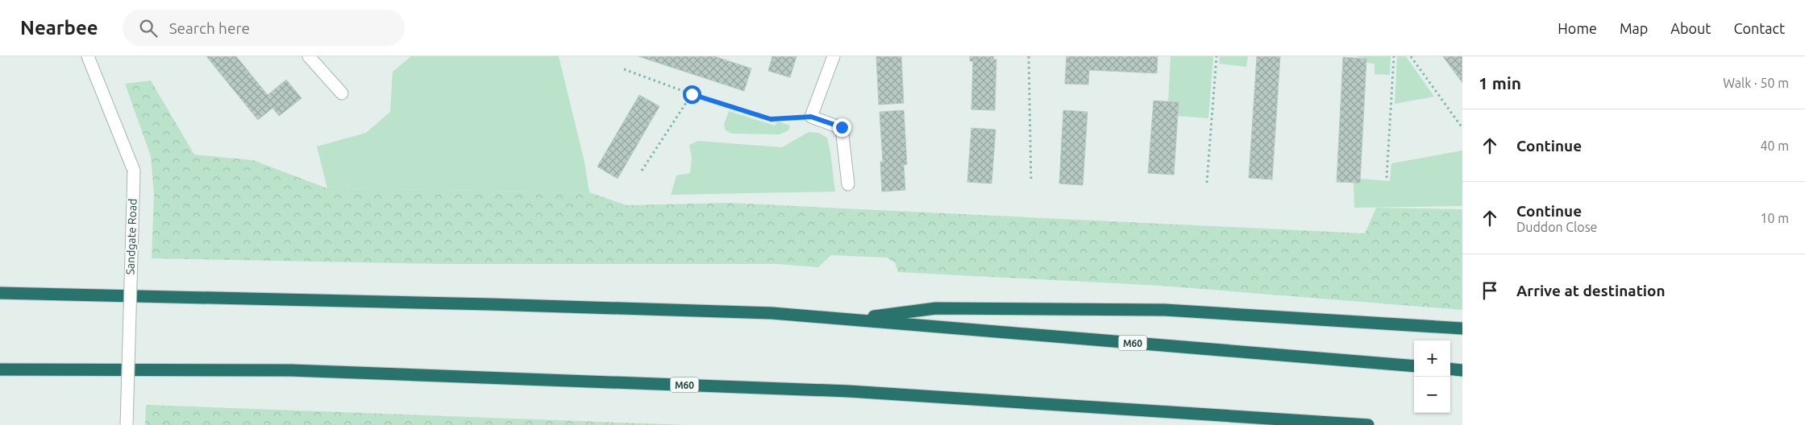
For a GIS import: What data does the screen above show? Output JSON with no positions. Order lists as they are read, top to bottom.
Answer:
{
  "streets": {
    "highway": ["M60"],
    "street": ["Sandgate Road"]
  },
  "page": {
    "header": "Nearbee",
    "search": "Search here",
    "nav": [
      "Home",
      "Map",
      "About",
      "Contact"
    ],
    "heading": ["1 min", "Walk · 50 m"],
    "list": [
      ["Continue", "40 m"],
      ["Continue", "Duddon Close", "10 m"],
      "Arrive at destination"
    ],
    "map_buttons": ["+", "−"]
  }
}
